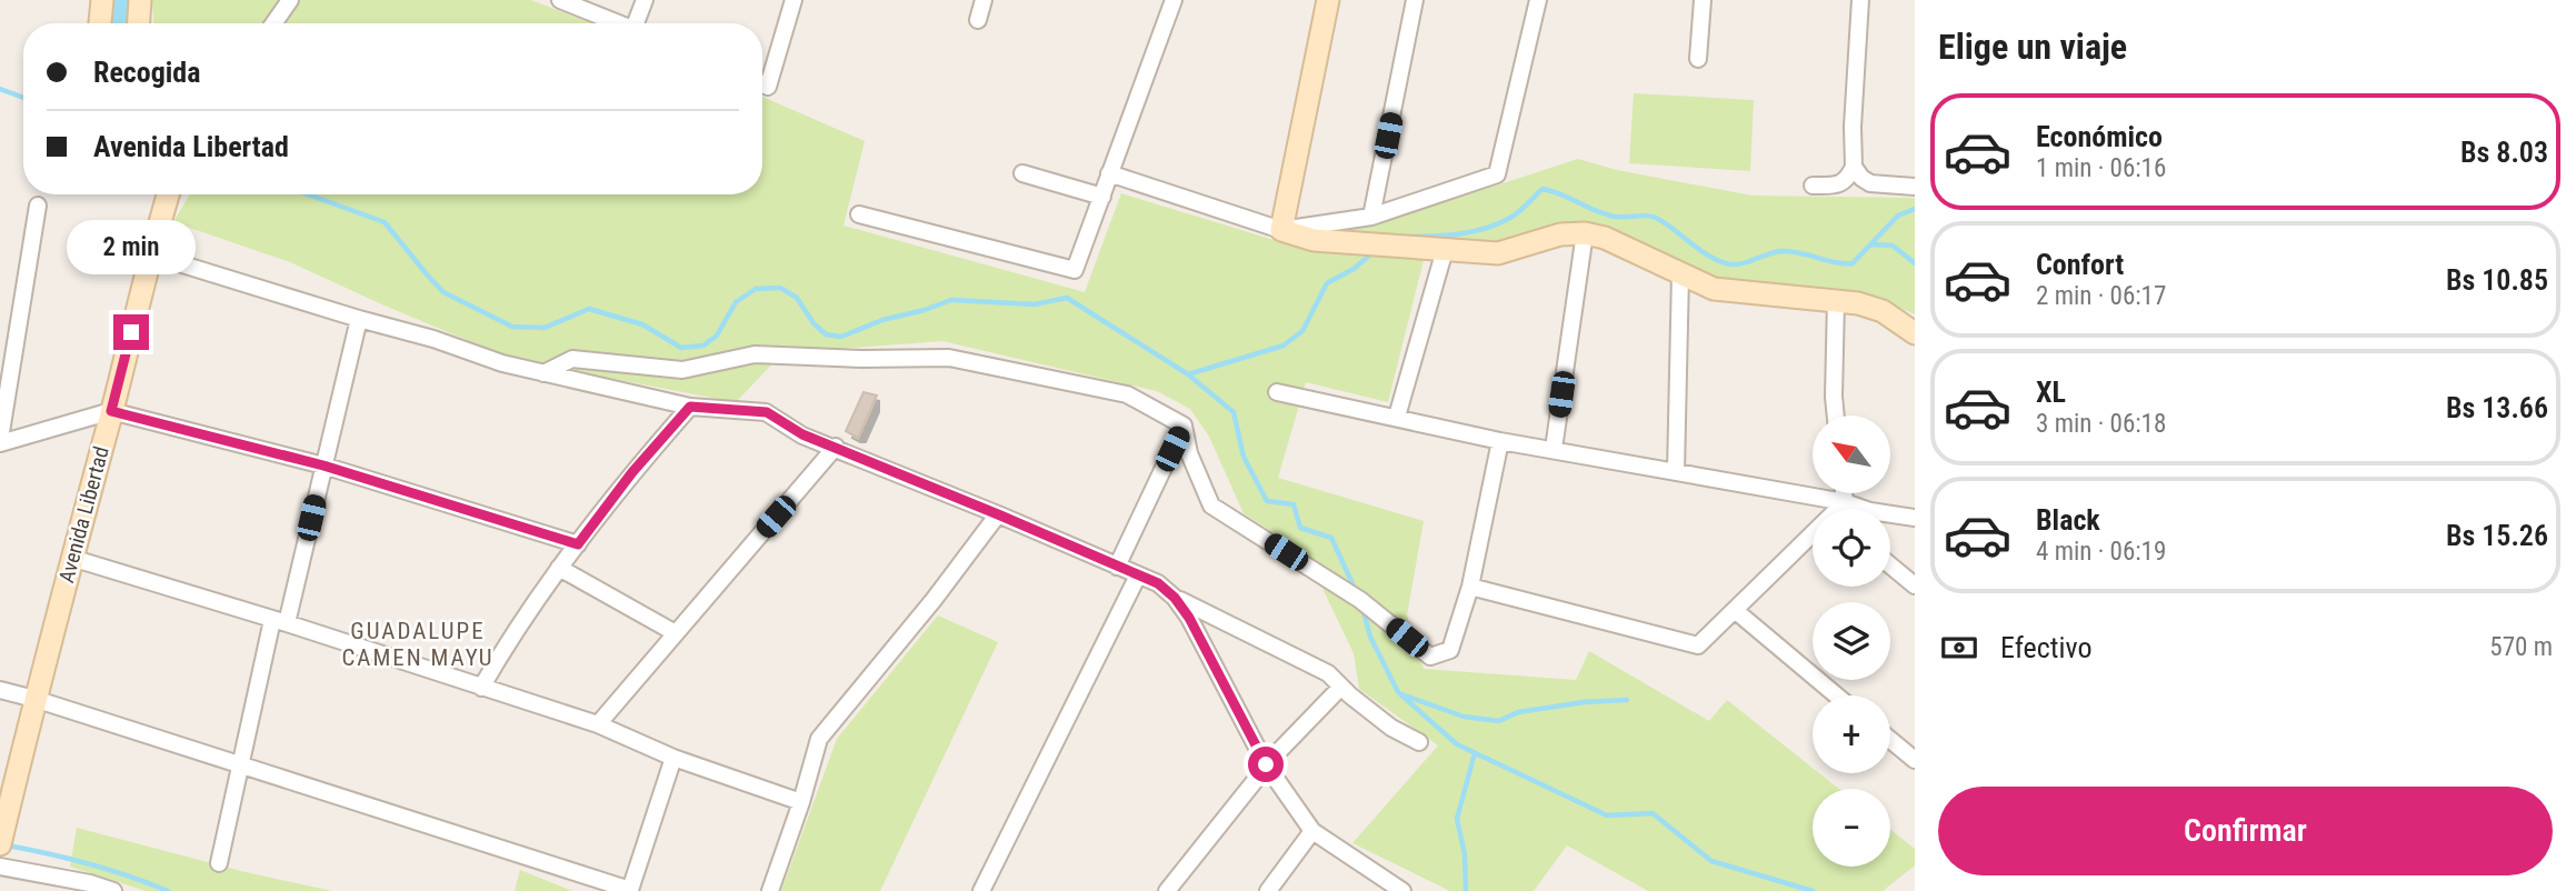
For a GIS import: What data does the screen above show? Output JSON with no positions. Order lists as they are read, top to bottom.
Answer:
{
  "streets": {
    "street": ["Avenida Libertad"]
  },
  "districts": ["GUADALUPE CAMEN MAYU"],
  "north": "top left",
  "page": {
    "heading": "Elige un viaje",
    "banner": ["Recogida", "Avenida Libertad"],
    "list": [
      {
        "name": "Económico",
        "note": "1 min · 06:16",
        "value": "Bs 8.03"
      },
      {
        "name": "Confort",
        "note": "2 min · 06:17",
        "value": "Bs 10.85"
      },
      {
        "name": "XL",
        "note": "3 min · 06:18",
        "value": "Bs 13.66"
      },
      {
        "name": "Black",
        "note": "4 min · 06:19",
        "value": "Bs 15.26"
      }
    ],
    "bubble": "2 min",
    "map_buttons": ["+", "−"],
    "pay": ["Efectivo", "570 m"],
    "buttons": "Confirmar"
  }
}
